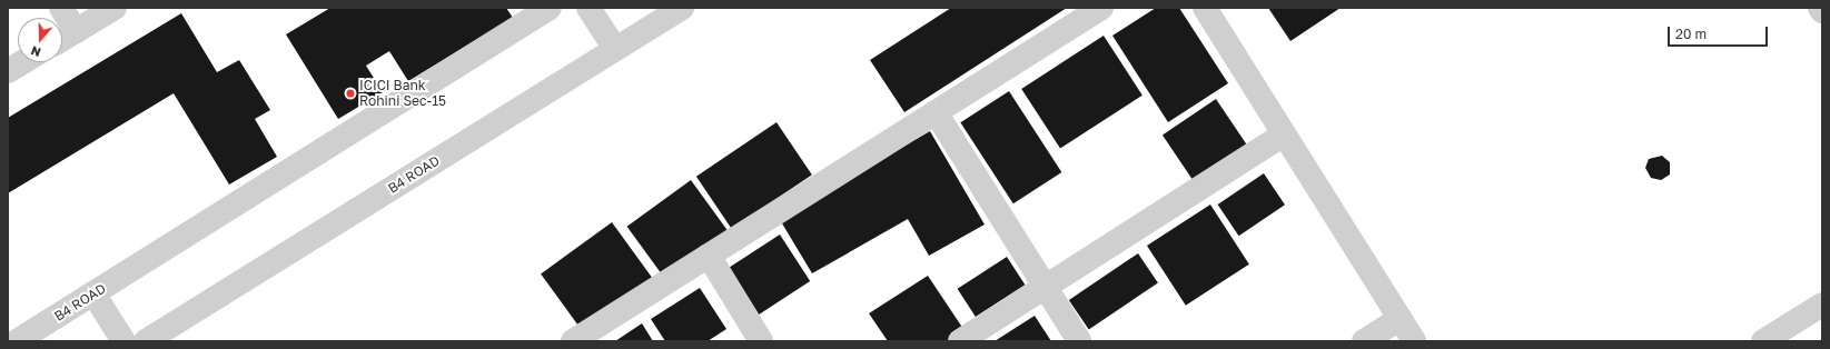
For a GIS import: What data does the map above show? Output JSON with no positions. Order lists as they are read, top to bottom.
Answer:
{
  "streets": {
    "street": ["B4 ROAD"]
  },
  "places": ["ICICI Bank Rohini Sec-15"],
  "scale_bar": "20 m",
  "north": "bottom"
}
